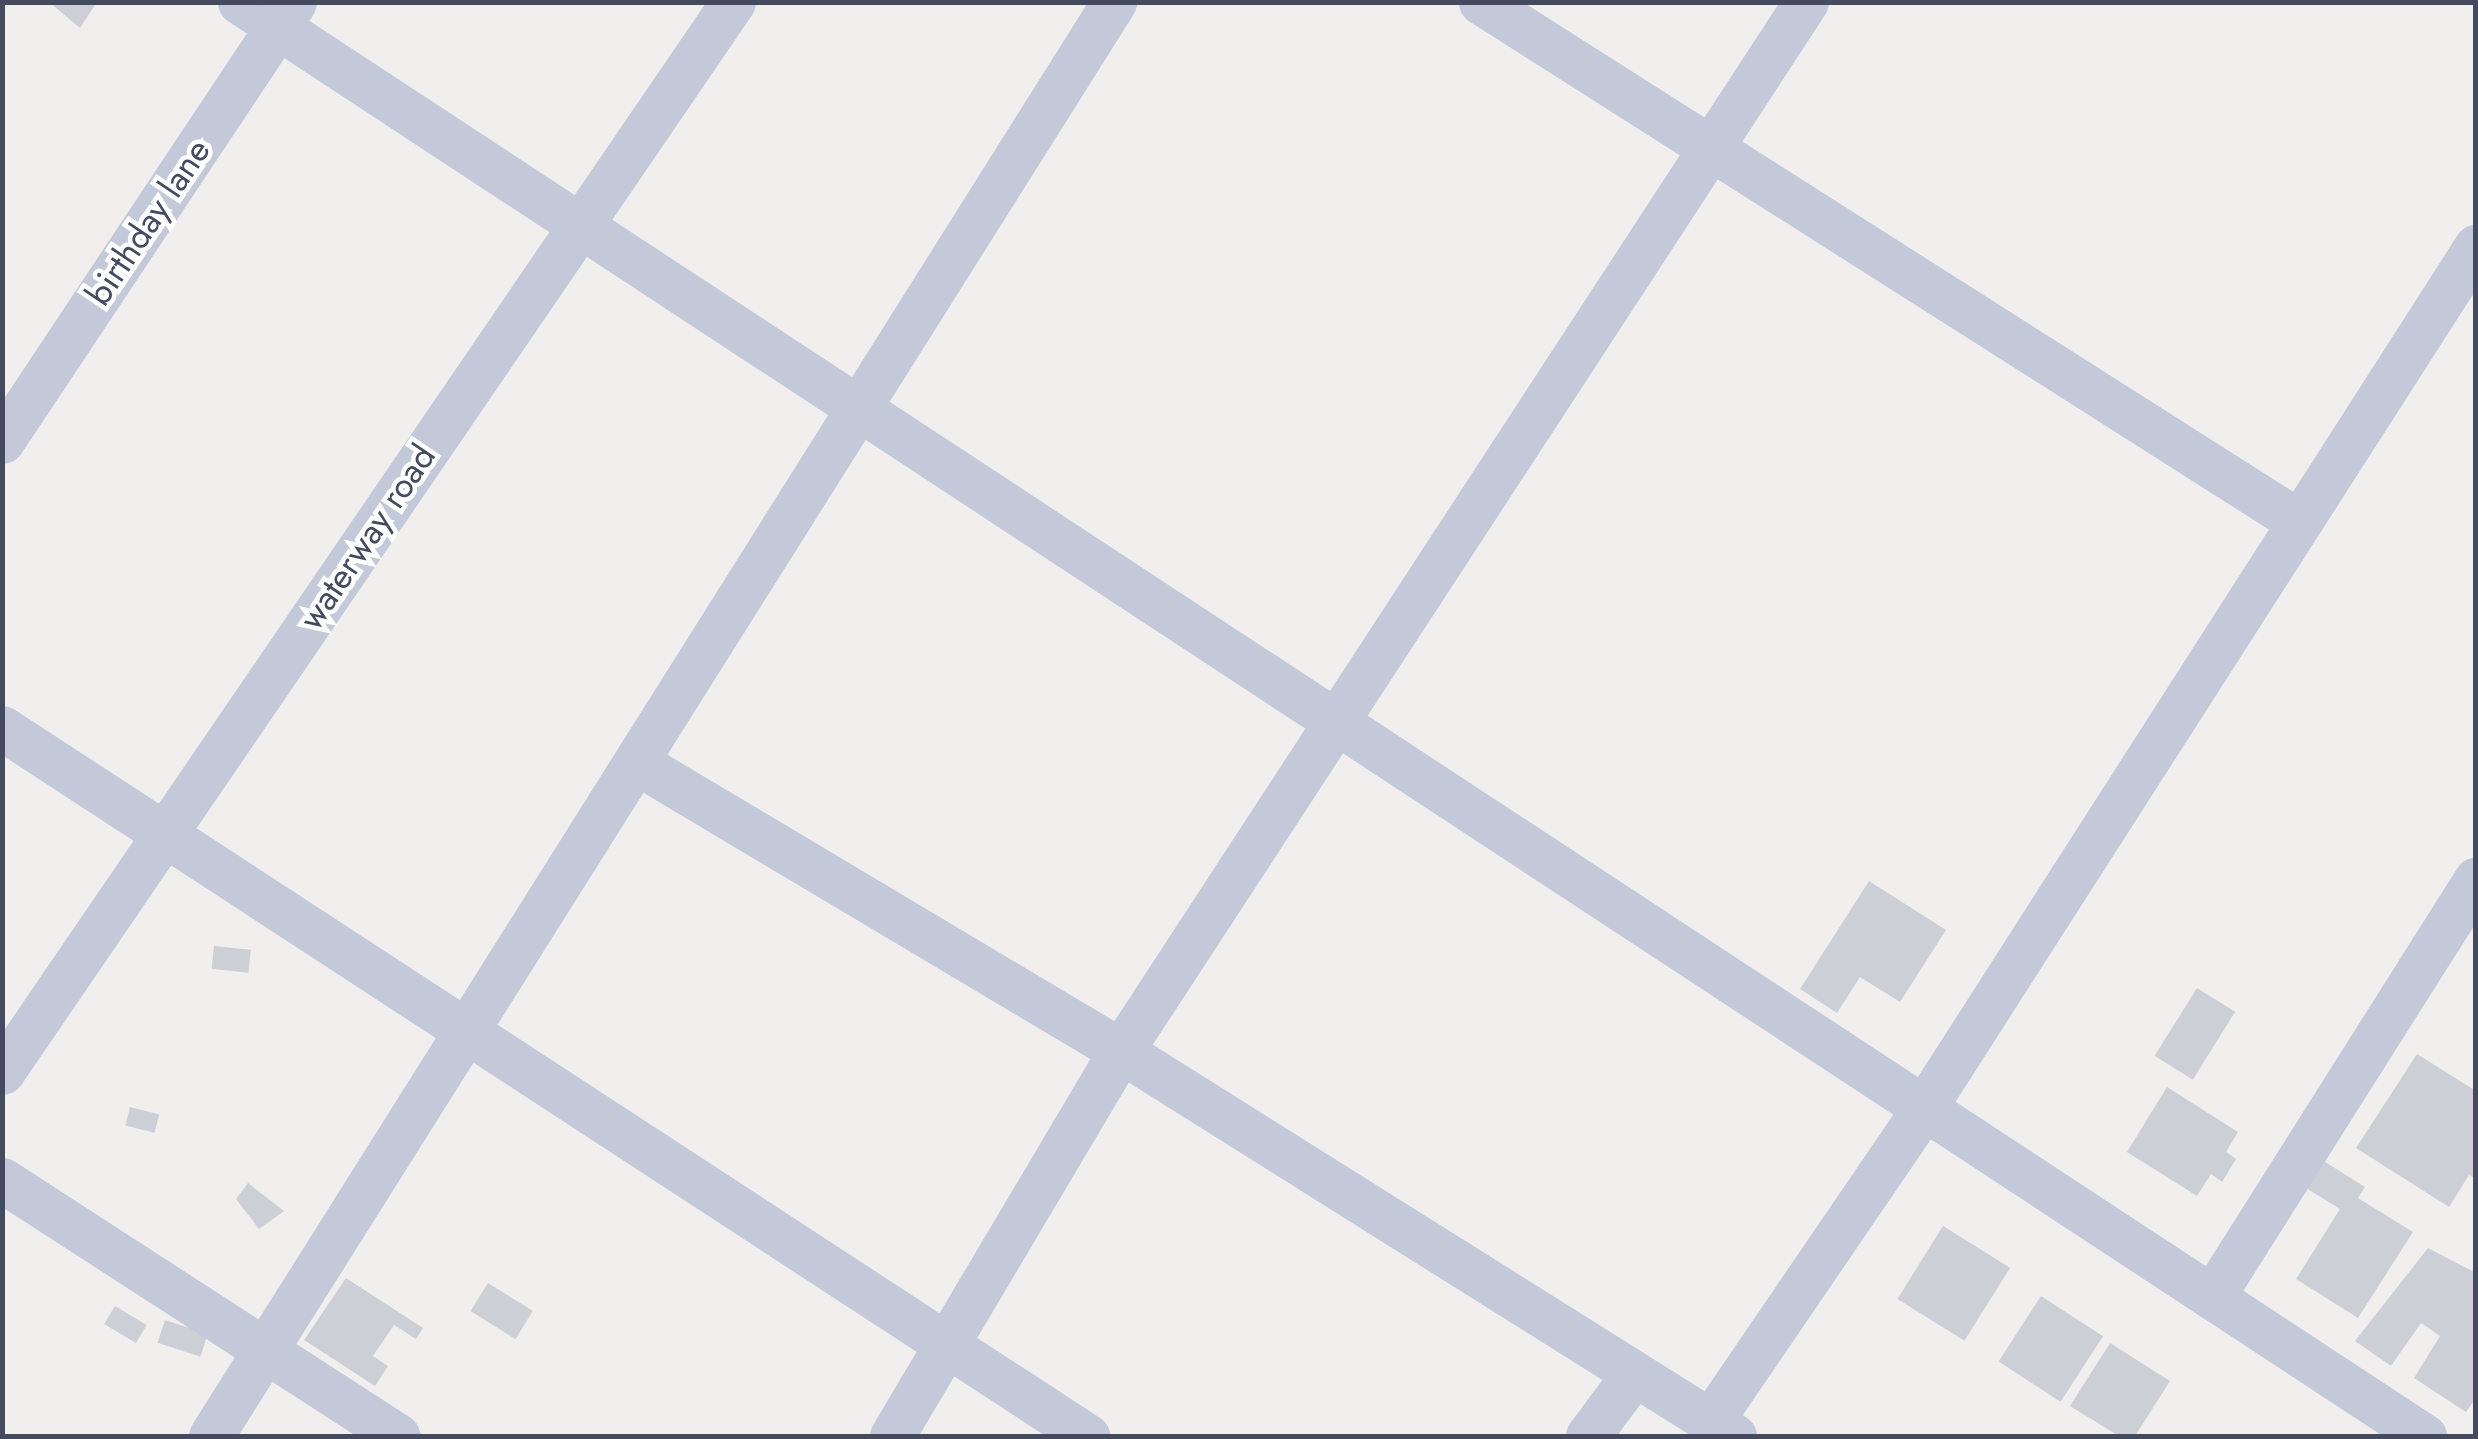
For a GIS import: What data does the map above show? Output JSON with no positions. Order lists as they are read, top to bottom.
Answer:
{
  "streets": {
    "street": ["birthday lane", "waterway road"]
  }
}
